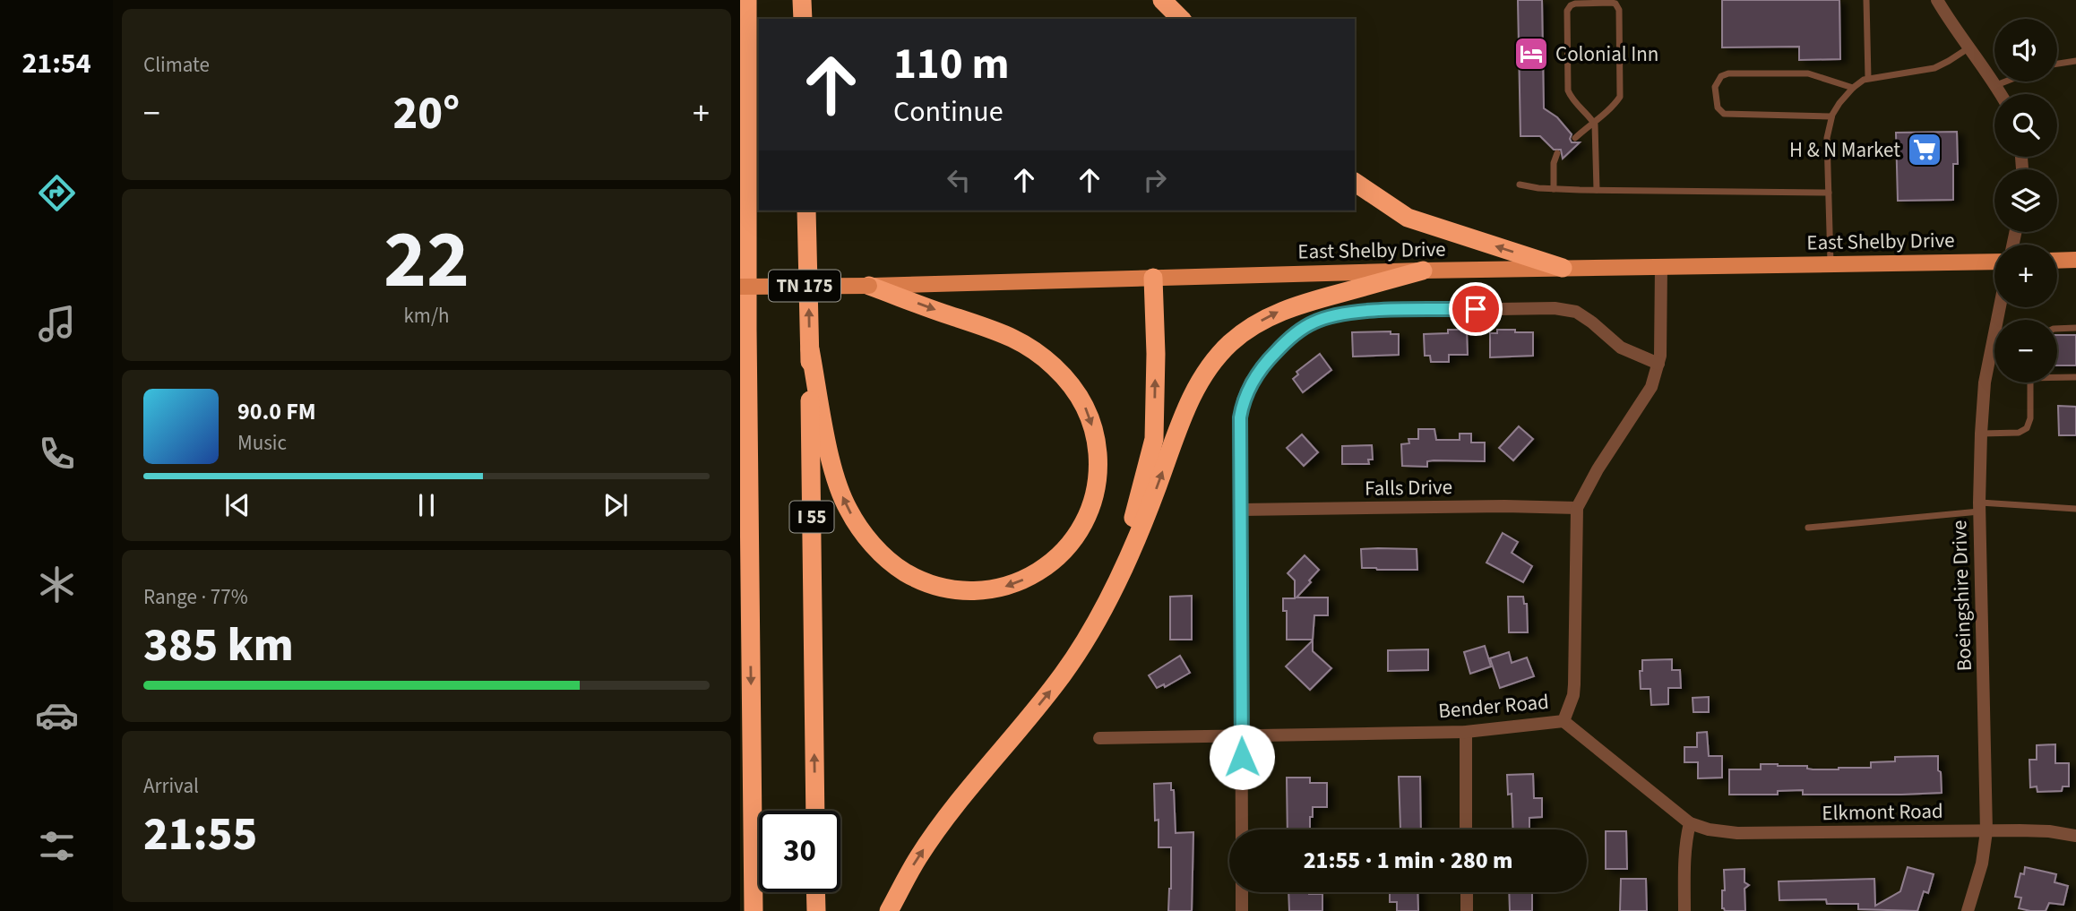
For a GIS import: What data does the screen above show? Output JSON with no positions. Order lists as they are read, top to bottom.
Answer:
{
  "streets": {
    "highway": ["I 55"],
    "main road": ["East Shelby Drive", "TN 175"],
    "street": [
      "Falls Drive",
      "Boeingshire Drive",
      "Bender Road",
      "Elkmont Road"
    ]
  },
  "crossings": [
    ["East Shelby Drive", "Bender Road"],
    ["Falls Drive", "Bender Road"],
    ["Boeingshire Drive", "Elkmont Road"]
  ],
  "places": {
    "hotel": ["Colonial Inn"],
    "supermarket": ["H & N Market"]
  },
  "page": {
    "tabs": "21:54",
    "tile": [
      "Climate",
      ["22", "km/h"],
      ["Range · 77%", "385 km"],
      ["Arrival", "21:55"]
    ],
    "map_buttons": ["+", "−"],
    "turn": ["110 m", "Continue"],
    "heat": ["−", "20°", "+"],
    "song": ["90.0 FM", "Music"],
    "limit": "30",
    "trip": "21:55 · 1 min · 280 m"
  }
}
